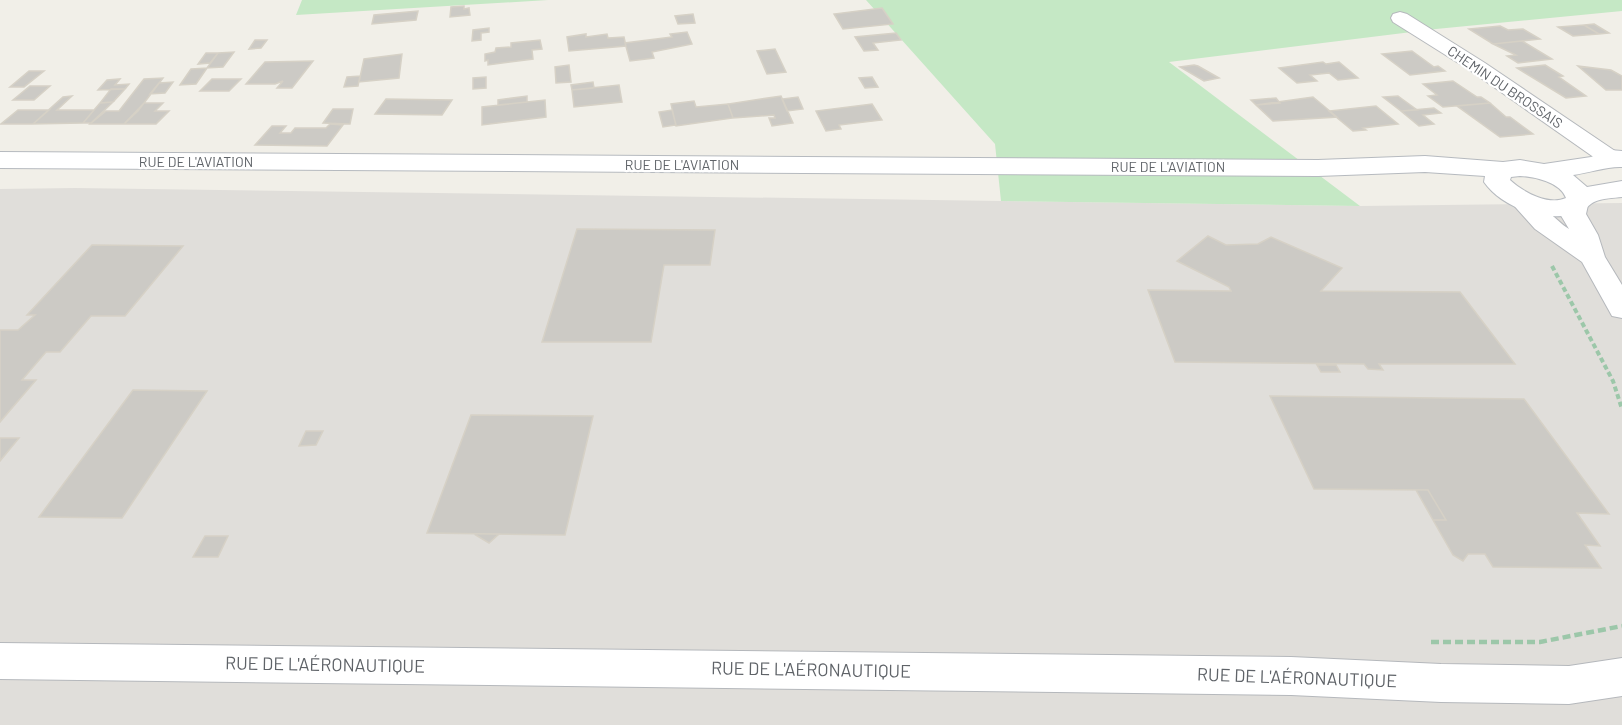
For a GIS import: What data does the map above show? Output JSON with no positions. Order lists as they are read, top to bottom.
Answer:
{
  "streets": {
    "street": ["CHEMIN DU BROSSAIS", "RUE DE L'AVIATION", "RUE DE L'AÉRONAUTIQUE"]
  }
}
